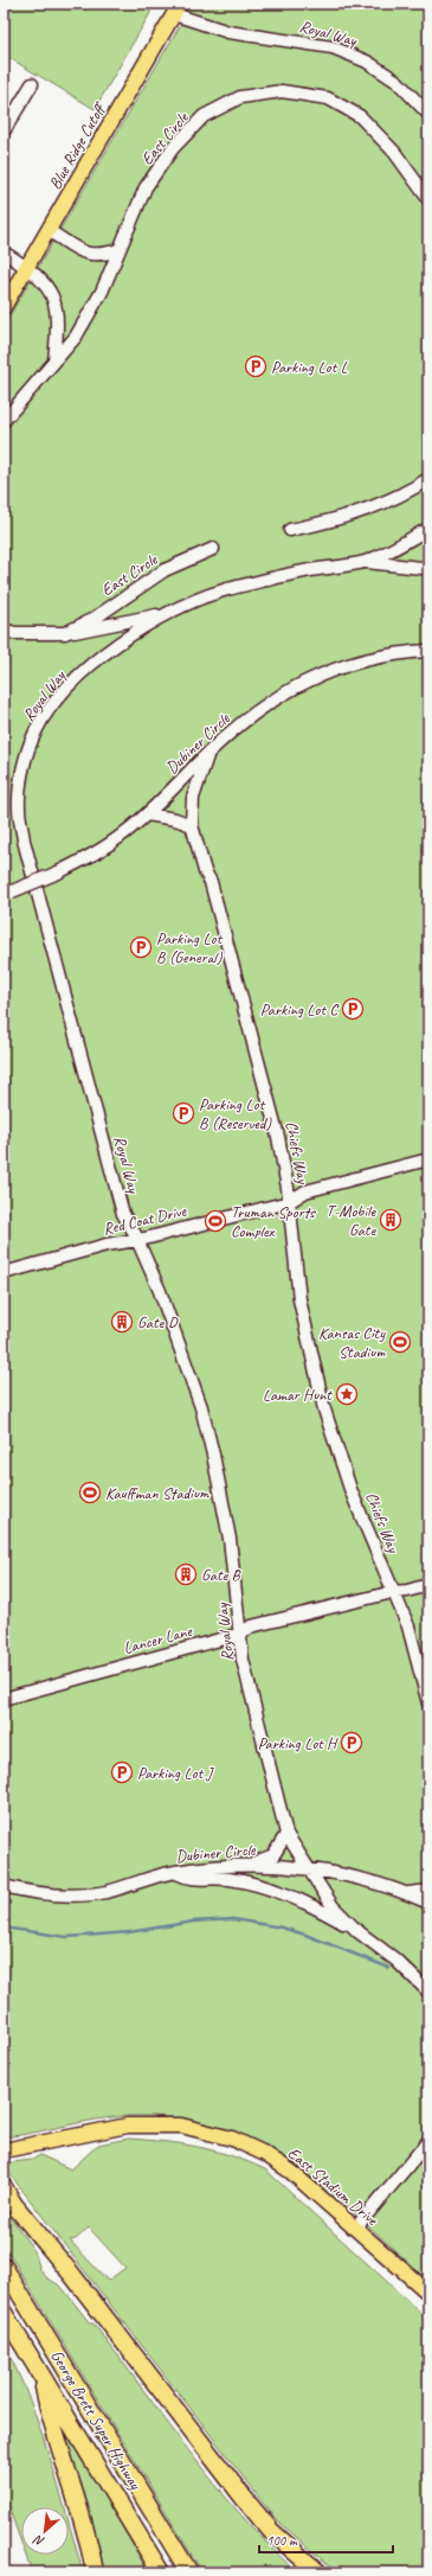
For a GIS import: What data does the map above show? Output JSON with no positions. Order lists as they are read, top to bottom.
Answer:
{
  "streets": {
    "highway": ["George Brett Super Highway"],
    "main road": ["Blue Ridge Cutoff", "East Stadium Drive"],
    "street": [
      "Royal Way",
      "East Circle",
      "Dubiner Circle",
      "Chiefs Way",
      "Red Coat Drive",
      "Lancer Lane"
    ]
  },
  "crossings": [
    ["Royal Way", "East Circle"],
    ["Royal Way", "Blue Ridge Cutoff"],
    ["Royal Way", "Dubiner Circle"],
    ["Royal Way", "Red Coat Drive"],
    ["Royal Way", "Lancer Lane"],
    ["Dubiner Circle", "Chiefs Way"],
    ["Chiefs Way", "Red Coat Drive"],
    ["Chiefs Way", "Lancer Lane"]
  ],
  "places": {
    "parking": [
      "Parking Lot L",
      "Parking Lot B (General)",
      "Parking Lot C",
      "Parking Lot B (Reserved)",
      "Parking Lot H",
      "Parking Lot J"
    ],
    "building": ["T-Mobile Gate", "Gate D", "Gate B"],
    "sports": ["Truman Sports Complex", "Kansas City Stadium", "Kauffman Stadium"],
    "place": ["Lamar Hunt"]
  },
  "scale_bar": "100 m",
  "north": "bottom left"
}
